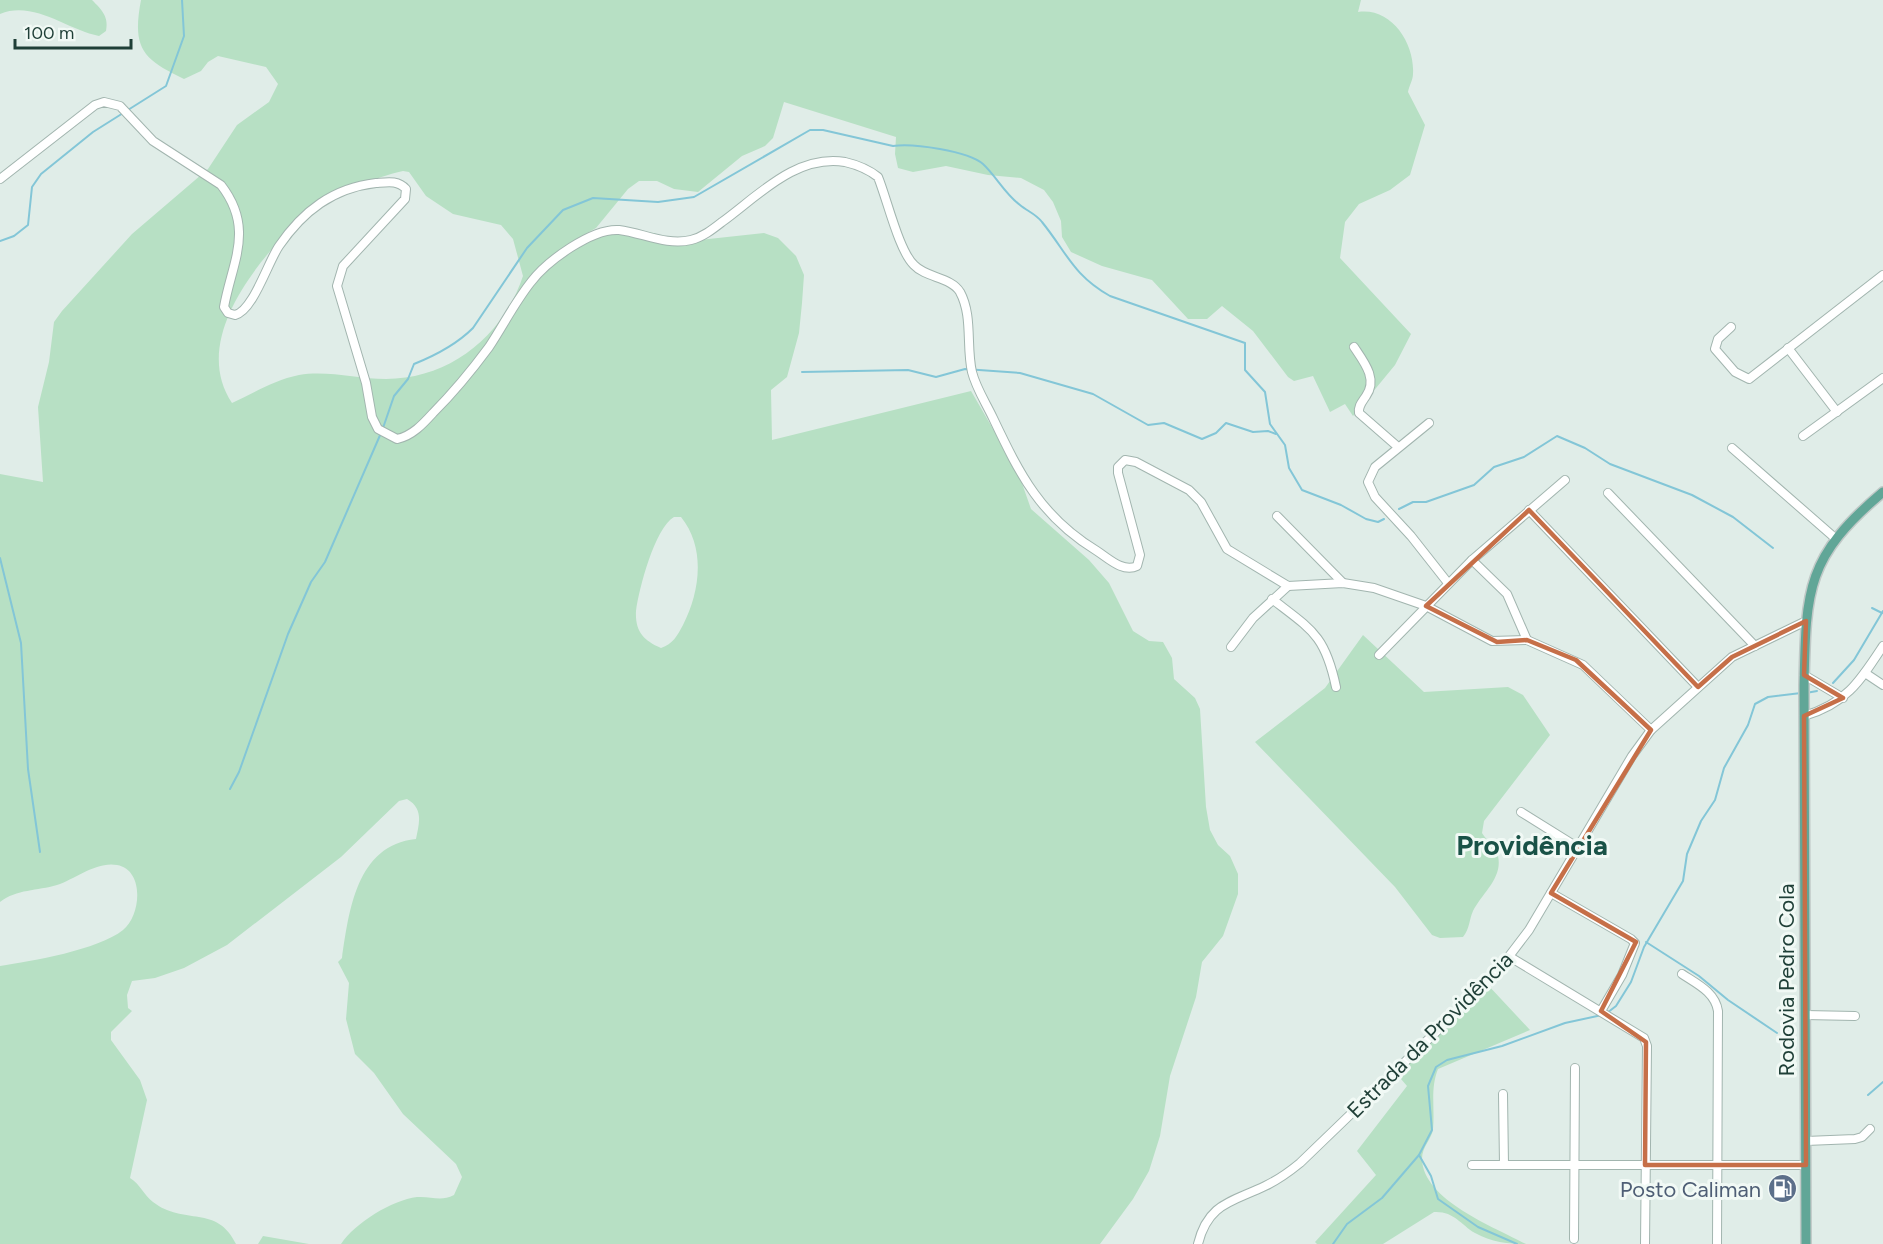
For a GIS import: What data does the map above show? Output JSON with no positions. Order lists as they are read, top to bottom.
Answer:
{
  "streets": {
    "main road": ["Rodovia Pedro Cola"],
    "street": ["Estrada da Providência"]
  },
  "crossings": [
    ["Rodovia Pedro Cola", "Estrada da Providência"]
  ],
  "districts": ["Providência"],
  "places": {
    "fuel station": ["Posto Caliman"]
  },
  "scale_bar": "100 m"
}
